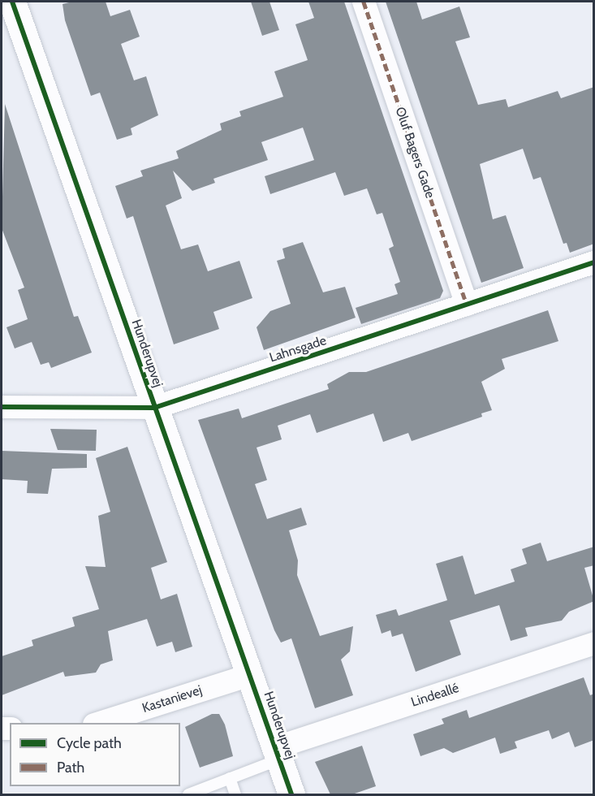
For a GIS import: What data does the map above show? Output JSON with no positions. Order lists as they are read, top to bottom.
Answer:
{
  "streets": {
    "street": [
      "Oluf Bagers Gade",
      "Lahnsgade",
      "Hunderupvej",
      "Lindeallé",
      "Kastanievej"
    ]
  },
  "crossings": [
    ["Oluf Bagers Gade", "Lahnsgade"],
    ["Lahnsgade", "Hunderupvej"],
    ["Hunderupvej", "Lindeallé"],
    ["Hunderupvej", "Kastanievej"]
  ],
  "legend": ["Cycle path", "Path"]
}
